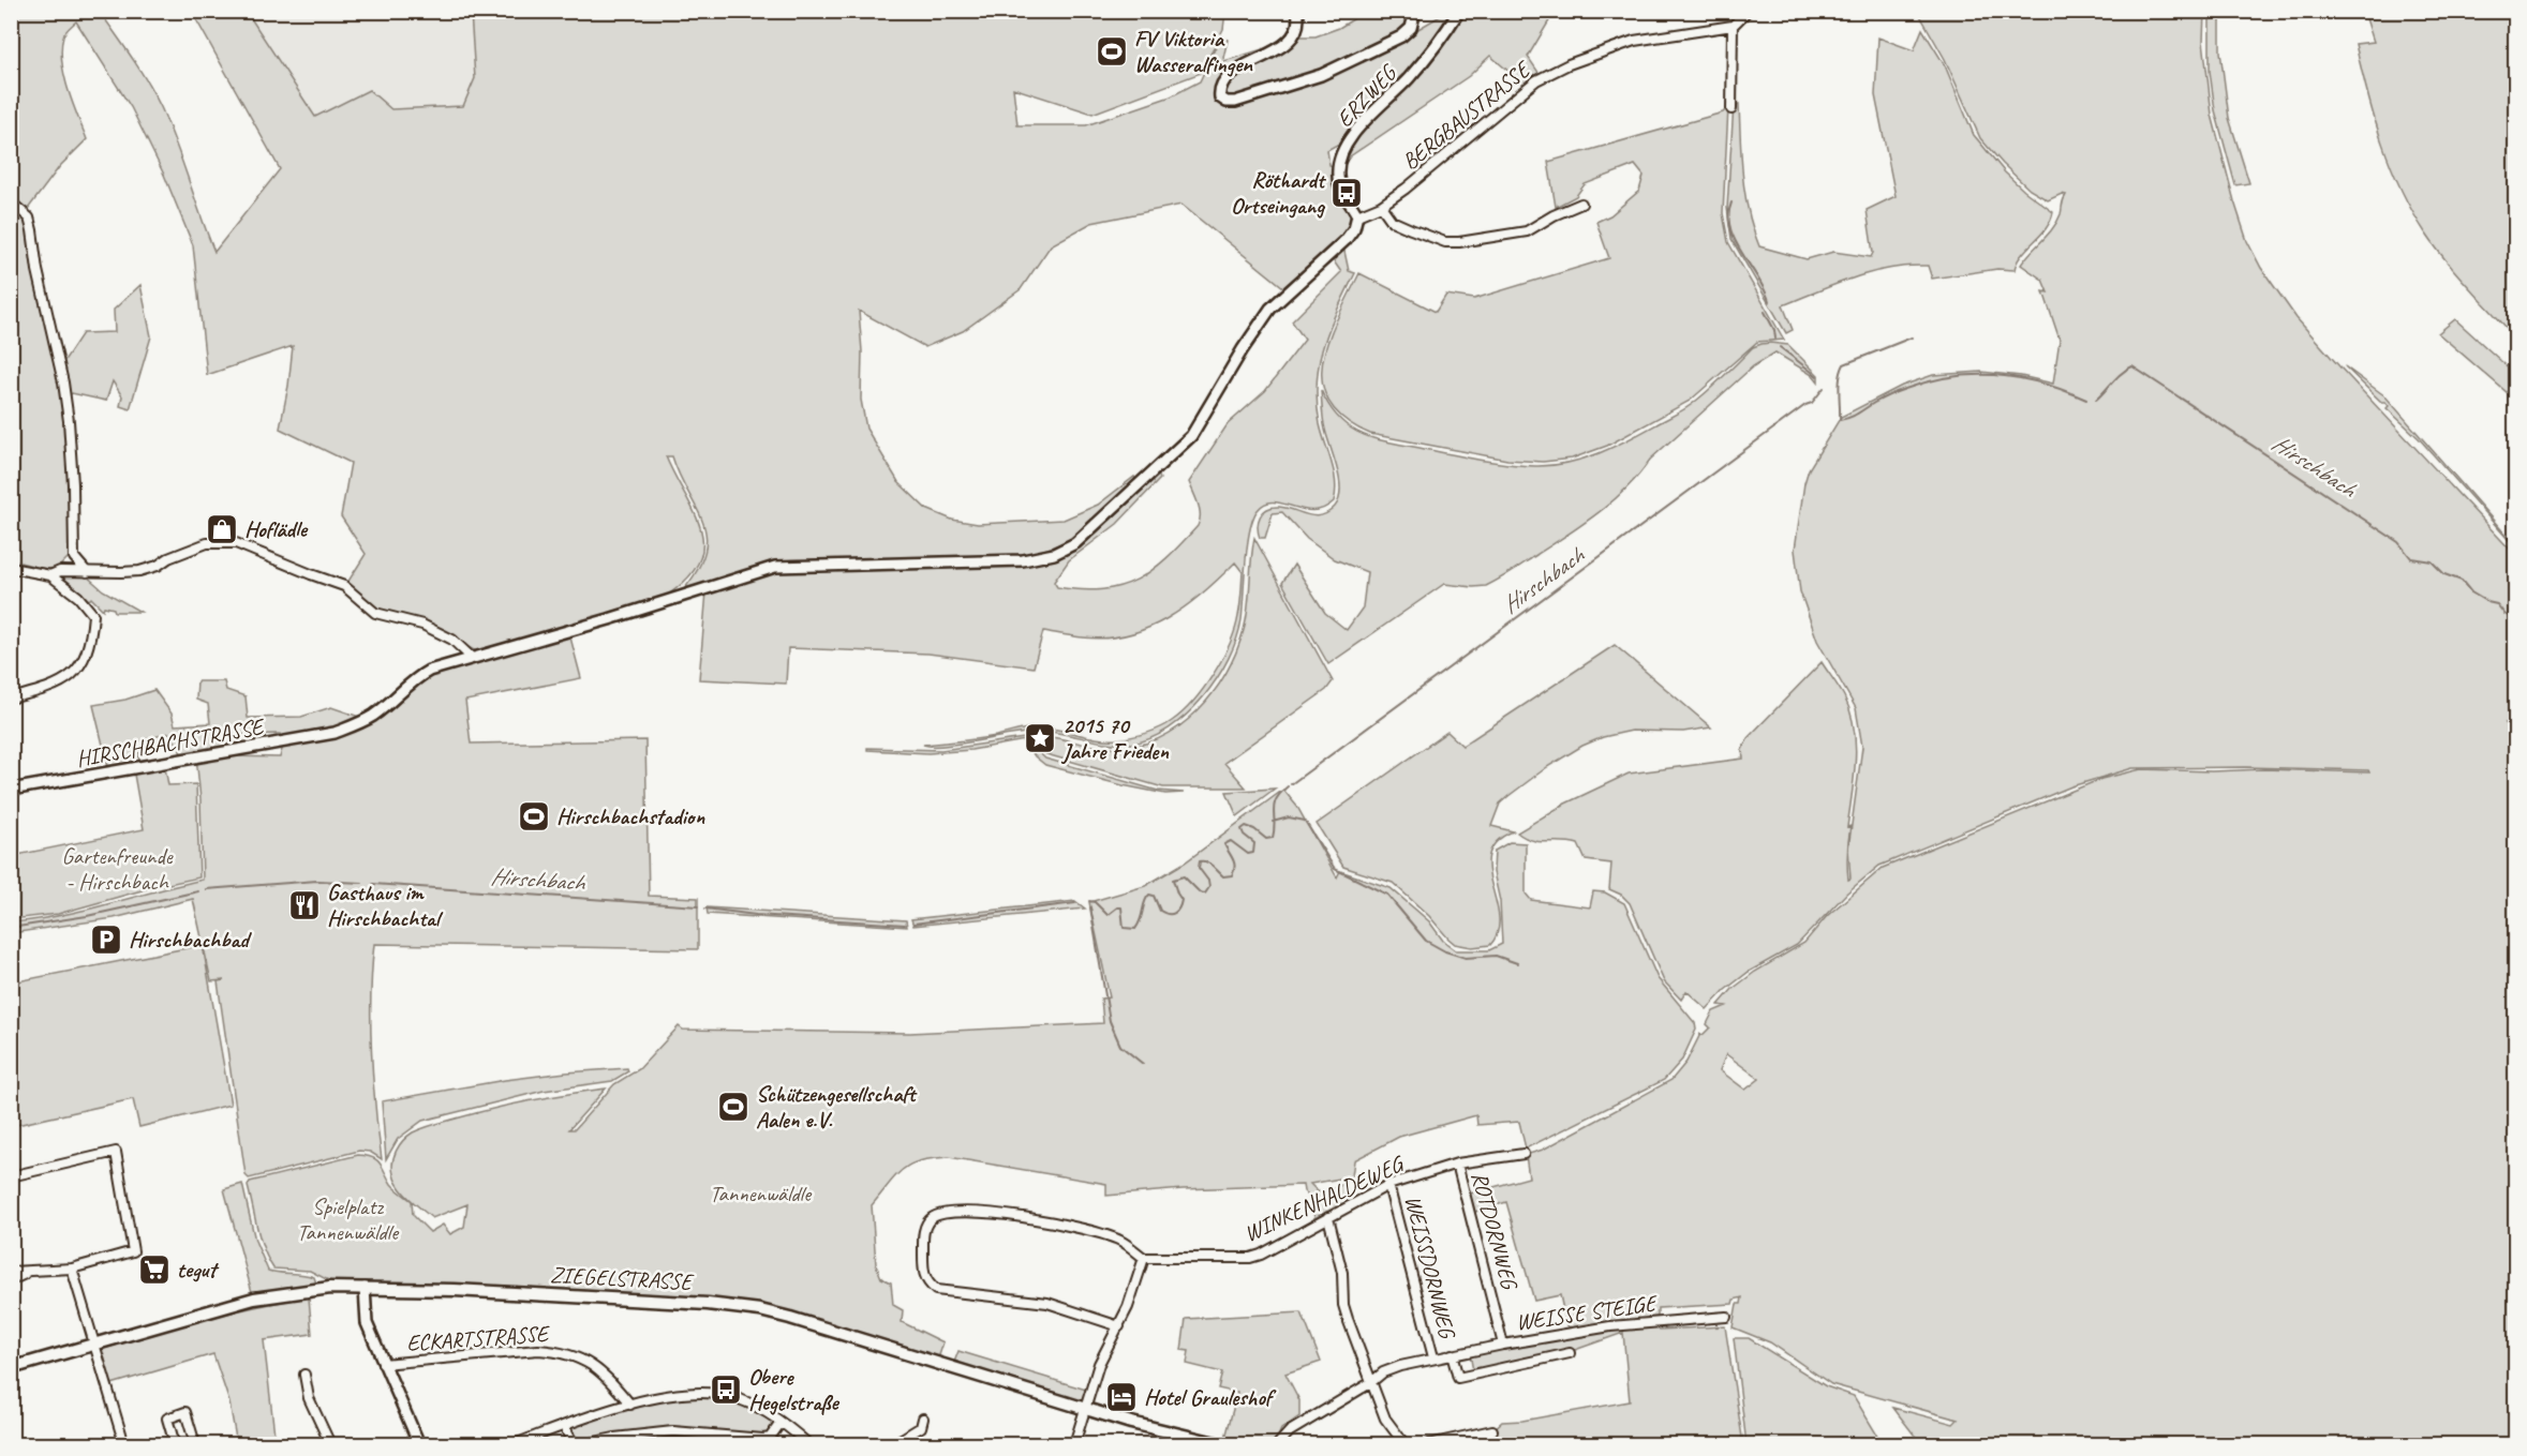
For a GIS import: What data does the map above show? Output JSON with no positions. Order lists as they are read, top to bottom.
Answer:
{
  "streets": {
    "main road": ["ZIEGELSTRASSE"],
    "street": [
      "ERZWEG",
      "BERGBAUSTRASSE",
      "HIRSCHBACHSTRASSE",
      "WINKENHALDEWEG",
      "ROTDORNWEG",
      "WEISSDORNWEG",
      "WEISSE STEIGE",
      "ECKARTSTRASSE"
    ]
  },
  "crossings": [
    ["ERZWEG", "BERGBAUSTRASSE"],
    ["ERZWEG", "HIRSCHBACHSTRASSE"],
    ["BERGBAUSTRASSE", "HIRSCHBACHSTRASSE"],
    ["WINKENHALDEWEG", "ROTDORNWEG"],
    ["WINKENHALDEWEG", "WEISSDORNWEG"],
    ["ROTDORNWEG", "WEISSE STEIGE"],
    ["WEISSDORNWEG", "WEISSE STEIGE"]
  ],
  "water": ["Hirschbach"],
  "parks": ["Gartenfreunde - Hirschbach", "Tannenwäldle", "Spielplatz Tannenwäldle"],
  "places": {
    "sports": ["FV Viktoria Wasseralfingen", "Hirschbachstadion", "Schützengesellschaft Aalen e.V."],
    "bus stop": ["Röthardt Ortseingang", "Obere Hegelstraße"],
    "shop": ["Hoflädle"],
    "place": ["2015 70 Jahre Frieden"],
    "restaurant": ["Gasthaus im Hirschbachtal"],
    "parking": ["Hirschbachbad"],
    "supermarket": ["tegut"],
    "hotel": ["Hotel Grauleshof"]
  }
}
